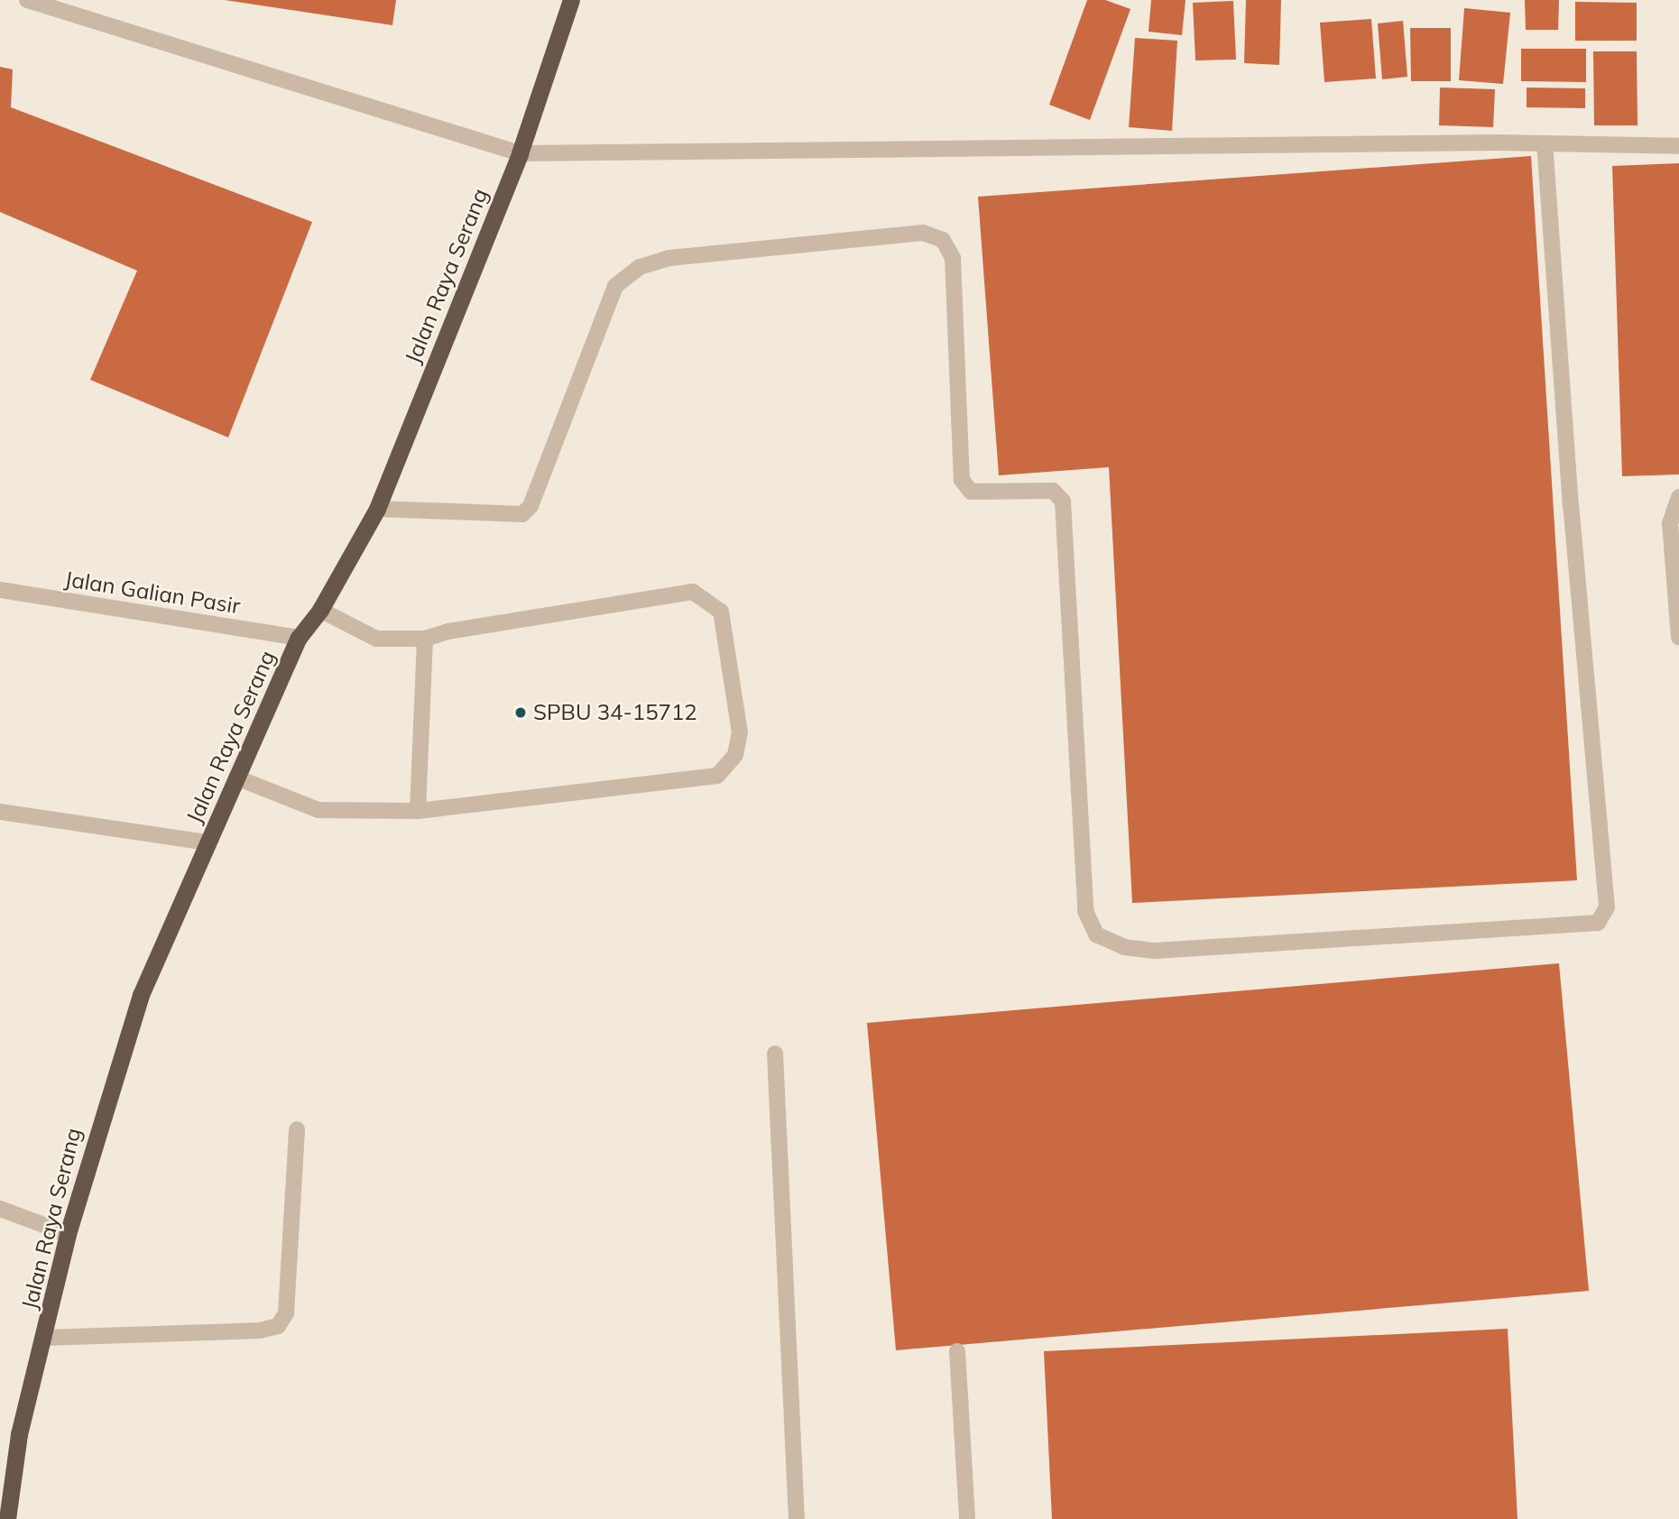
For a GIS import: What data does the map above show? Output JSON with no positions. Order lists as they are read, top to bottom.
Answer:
{
  "streets": {
    "highway": ["Jalan Raya Serang"],
    "street": ["Jalan Galian Pasir"]
  },
  "crossings": [
    ["Jalan Raya Serang", "Jalan Galian Pasir"]
  ],
  "places": ["SPBU 34-15712"]
}
